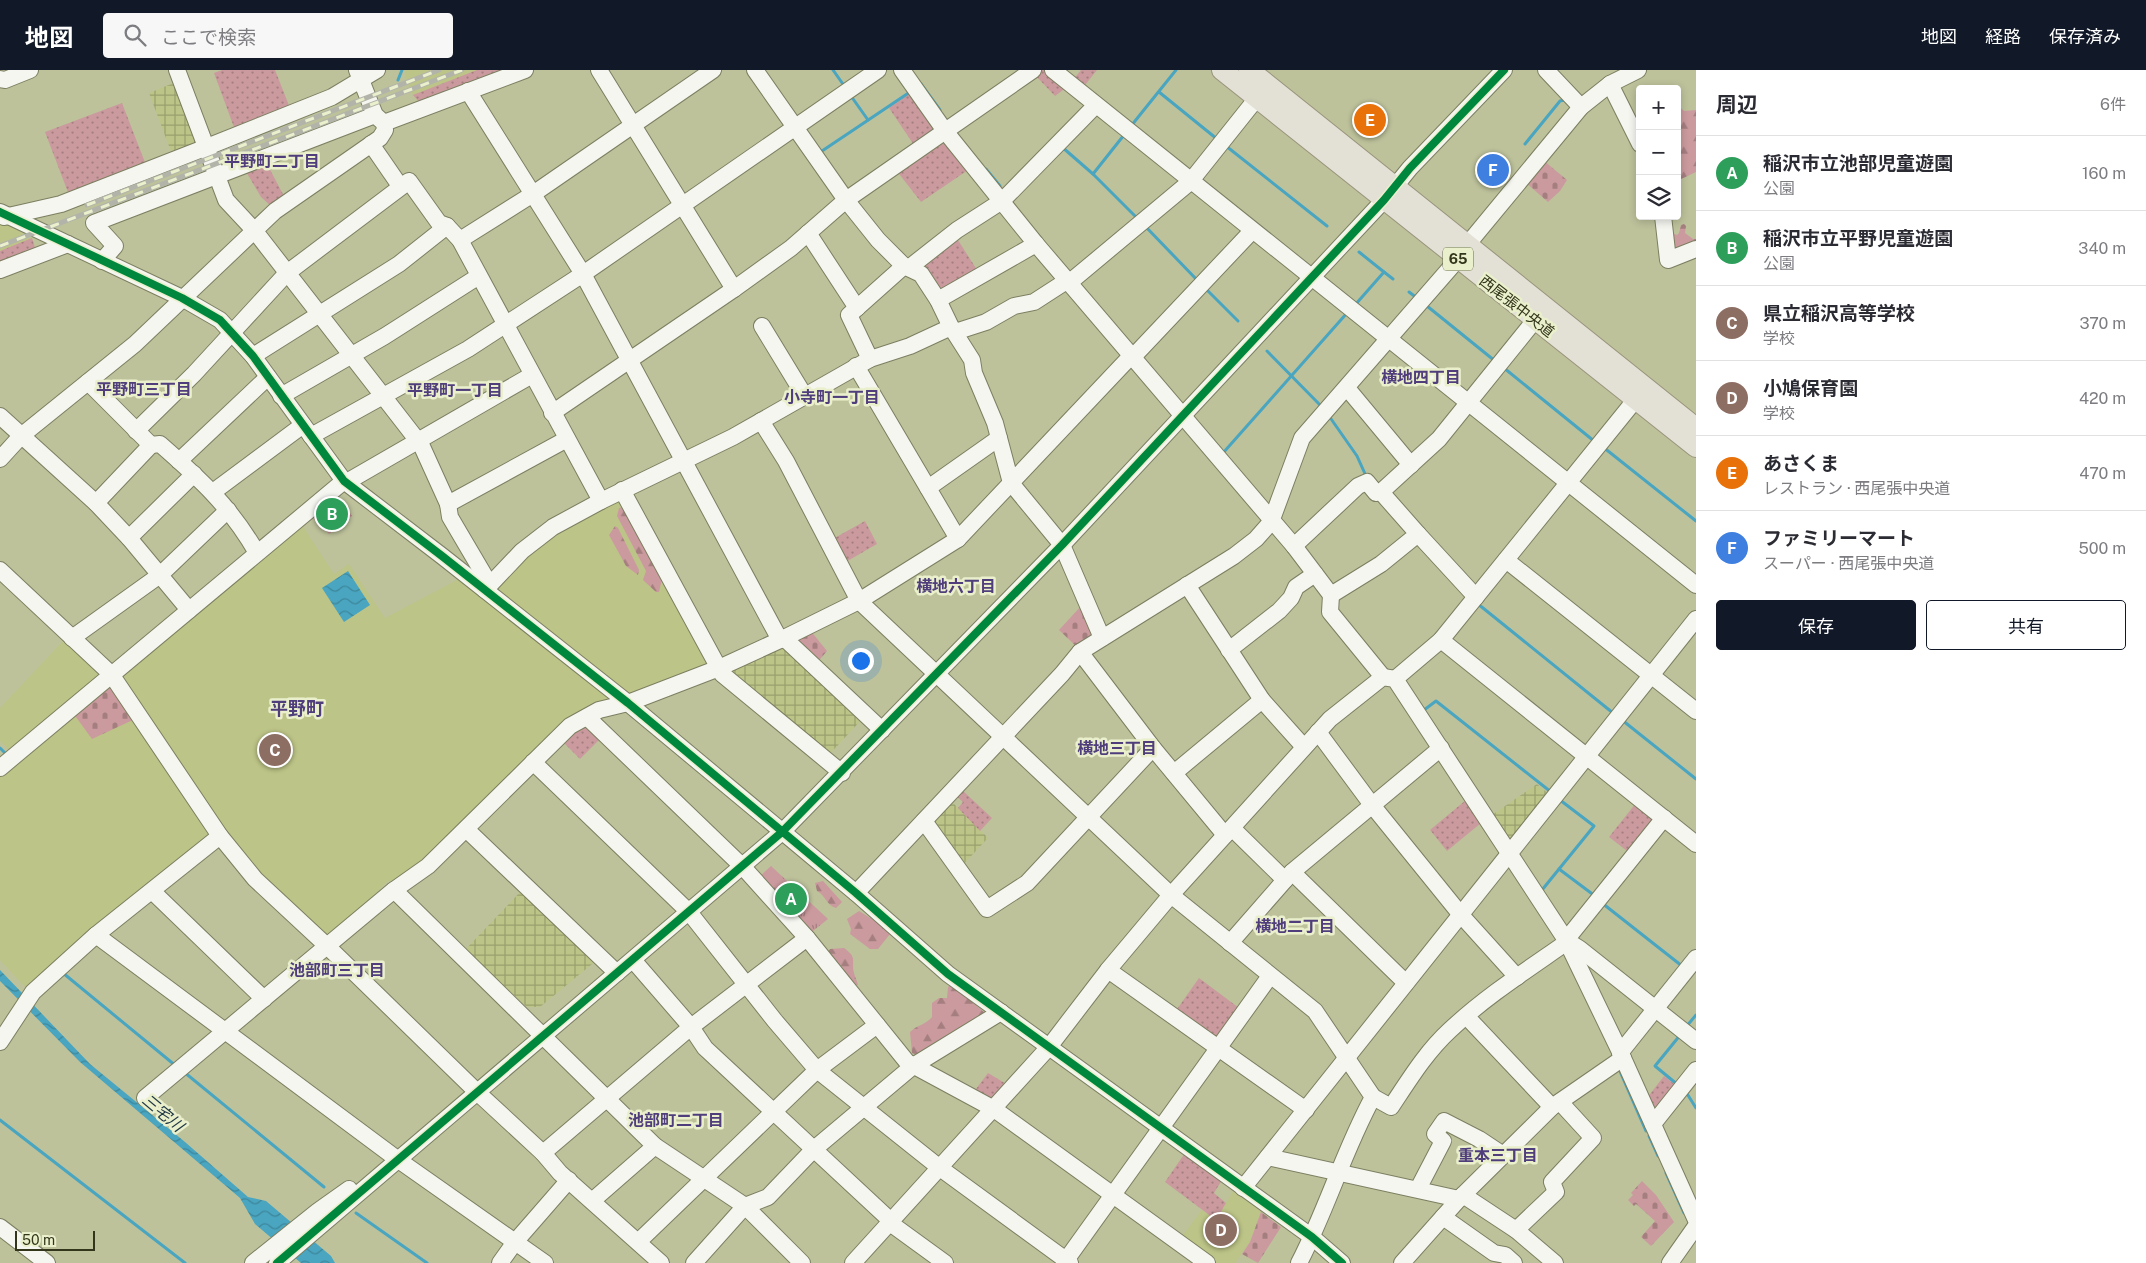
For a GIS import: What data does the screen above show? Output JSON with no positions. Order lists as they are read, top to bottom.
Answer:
{
  "streets": {
    "main road": ["65", "西尾張中央道"]
  },
  "districts": [
    "平野町二丁目",
    "横地四丁目",
    "平野町三丁目",
    "平野町一丁目",
    "小寺町一丁目",
    "横地六丁目",
    "平野町",
    "横地三丁目",
    "横地二丁目",
    "池部町三丁目",
    "池部町二丁目",
    "重本三丁目"
  ],
  "water": ["三宅川"],
  "scale_bar": "50 m",
  "page": {
    "header": "地図",
    "search": "ここで検索",
    "nav": ["地図", "経路", "保存済み"],
    "heading": ["周辺", "6件"],
    "map_buttons": ["+", "−"],
    "pins": [
      "E",
      "F",
      "B",
      "C",
      "A",
      "D"
    ],
    "list": [
      {
        "mark": "A",
        "name": "稲沢市立池部児童遊園",
        "note": "公園",
        "value": "160 m"
      },
      {
        "mark": "B",
        "name": "稲沢市立平野児童遊園",
        "note": "公園",
        "value": "340 m"
      },
      {
        "mark": "C",
        "name": "県立稲沢高等学校",
        "note": "学校",
        "value": "370 m"
      },
      {
        "mark": "D",
        "name": "小鳩保育園",
        "note": "学校",
        "value": "420 m"
      },
      {
        "mark": "E",
        "name": "あさくま",
        "note": "レストラン · 西尾張中央道",
        "value": "470 m"
      },
      {
        "mark": "F",
        "name": "ファミリーマート",
        "note": "スーパー · 西尾張中央道",
        "value": "500 m"
      }
    ],
    "buttons": ["保存", "共有"],
    "scale": "50 m"
  }
}
